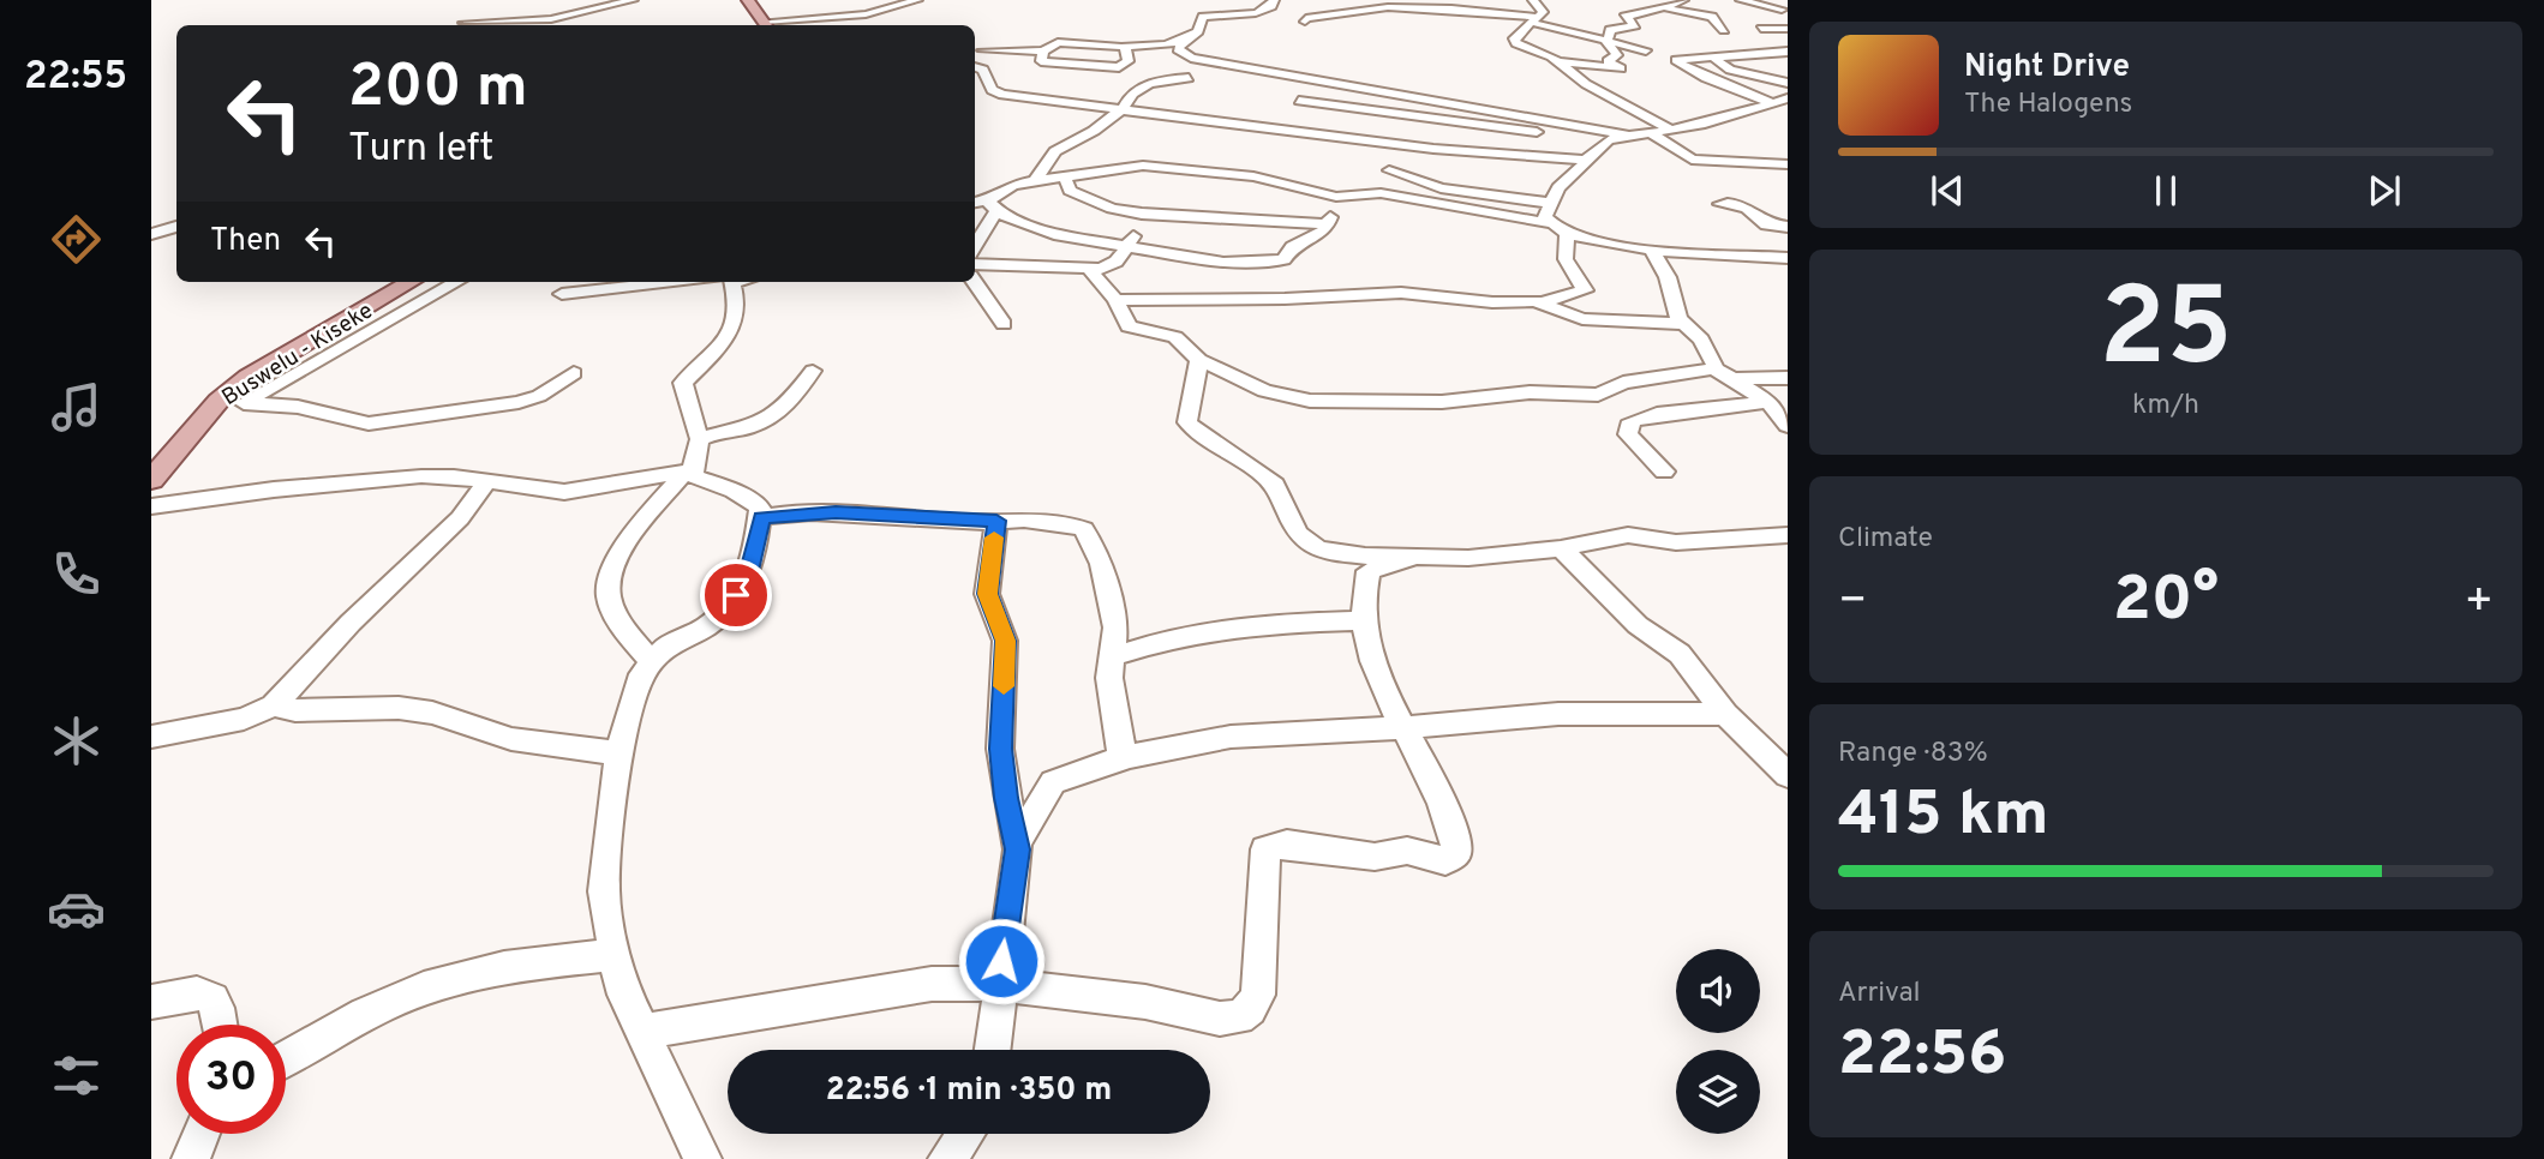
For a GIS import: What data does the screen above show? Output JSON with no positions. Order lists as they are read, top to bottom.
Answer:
{
  "streets": {
    "main road": ["Buswelu - Kiseke"]
  },
  "page": {
    "tabs": "22:55",
    "turn": ["200 m", "Turn left"],
    "song": ["Night Drive", "The Halogens"],
    "then": "Then",
    "tile": [
      ["25", "km/h"],
      "Climate",
      ["Range · 83%", "415 km"],
      ["Arrival", "22:56"]
    ],
    "heat": ["−", "20°", "+"],
    "limit": "30",
    "trip": "22:56 · 1 min · 350 m"
  }
}
